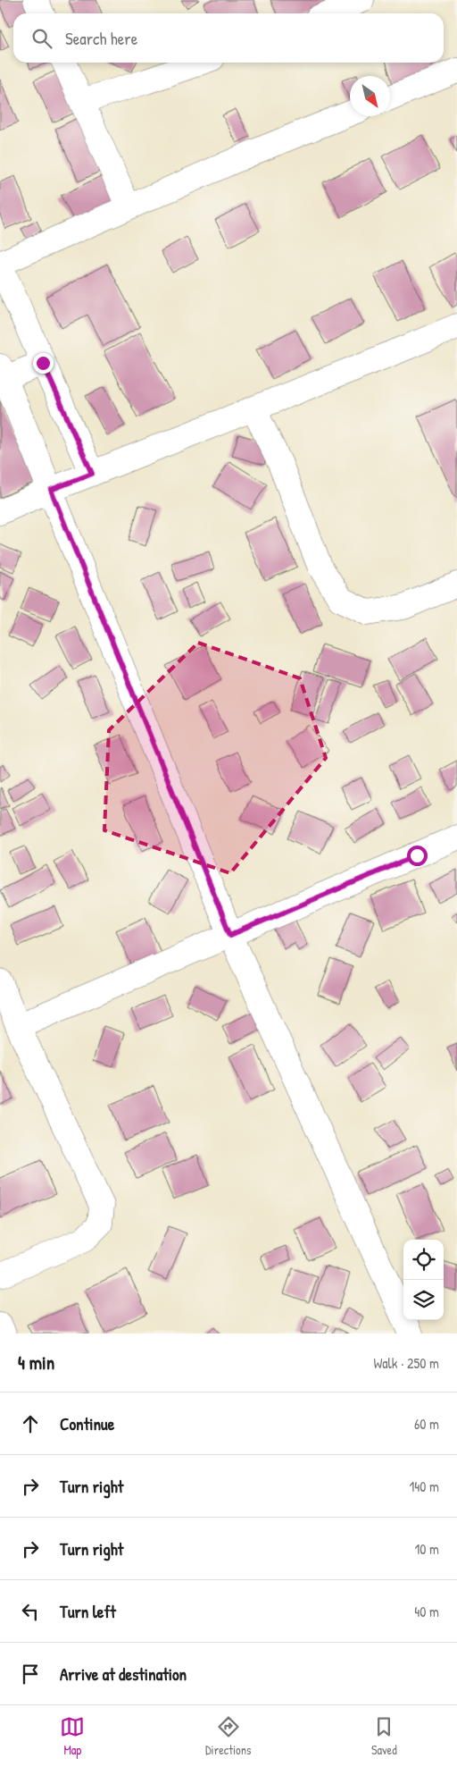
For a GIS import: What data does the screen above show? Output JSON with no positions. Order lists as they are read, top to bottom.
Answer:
{
  "north": "bottom right",
  "page": {
    "search": "Search here",
    "heading": ["4 min", "Walk · 250 m"],
    "list": [
      ["Continue", "60 m"],
      ["Turn right", "140 m"],
      ["Turn right", "10 m"],
      ["Turn left", "40 m"],
      "Arrive at destination"
    ],
    "nav": ["Map", "Directions", "Saved"]
  }
}
